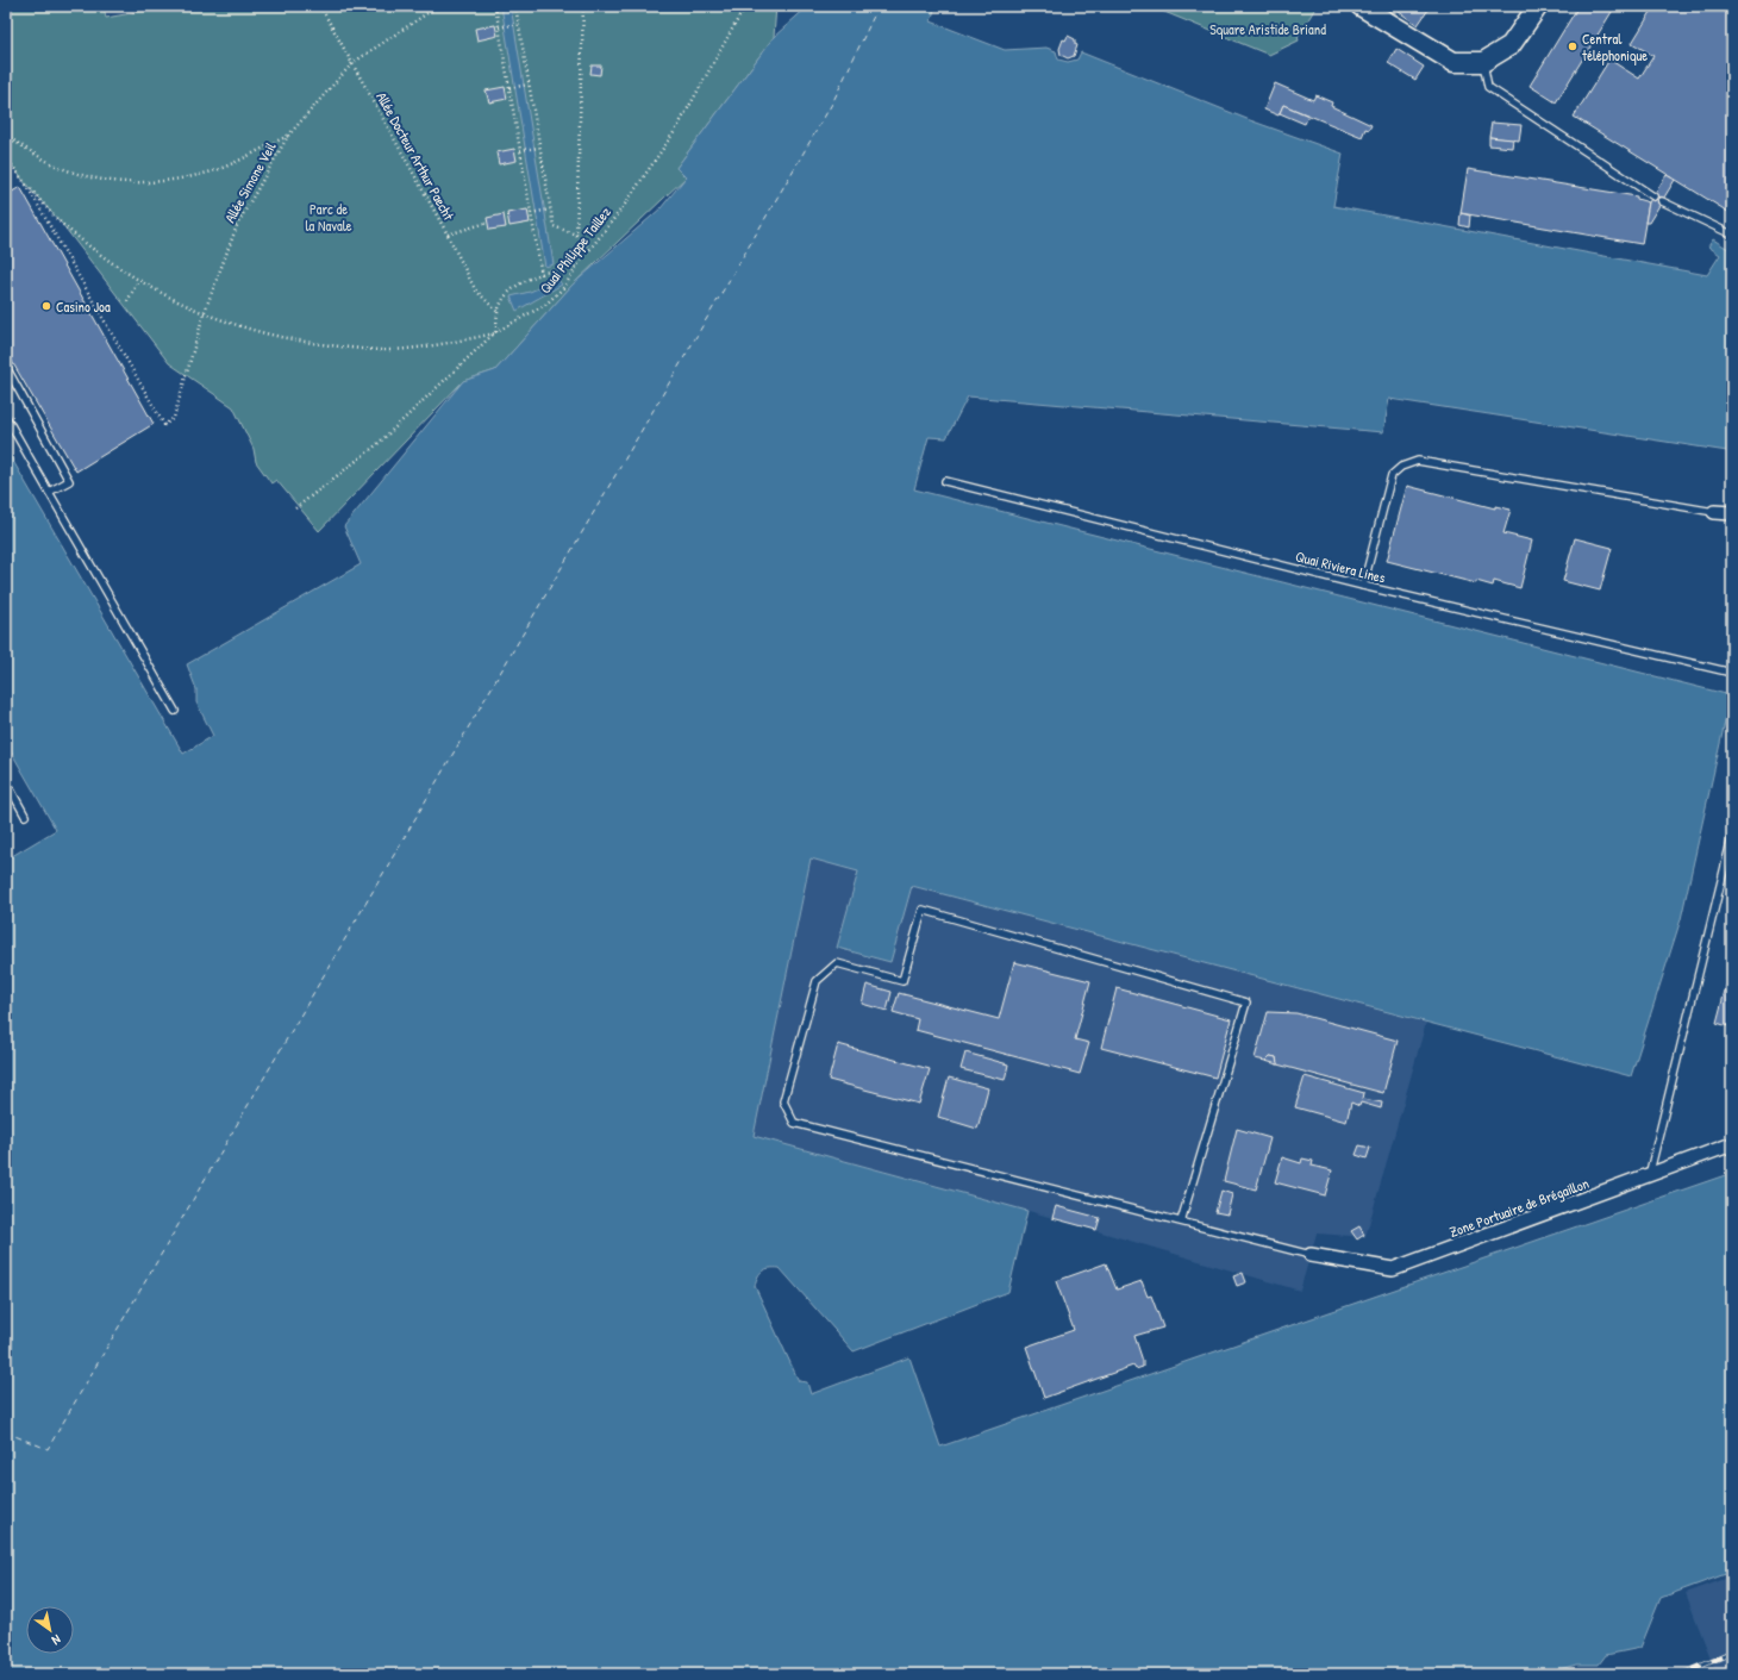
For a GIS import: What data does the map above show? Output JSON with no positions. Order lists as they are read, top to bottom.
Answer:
{
  "streets": {
    "street": ["Zone Portuaire de Brégaillon"],
    "lane": ["Quai Riviera Lines"],
    "path": ["Allée Docteur Arthur Paecht", "Allée Simone Veil", "Quai Philippe Taillez"]
  },
  "crossings": [
    ["Allée Docteur Arthur Paecht", "Allée Simone Veil"]
  ],
  "parks": ["Square Aristide Briand", "Parc de la Navale"],
  "places": ["Central téléphonique", "Casino Joa"],
  "north": "bottom right"
}
